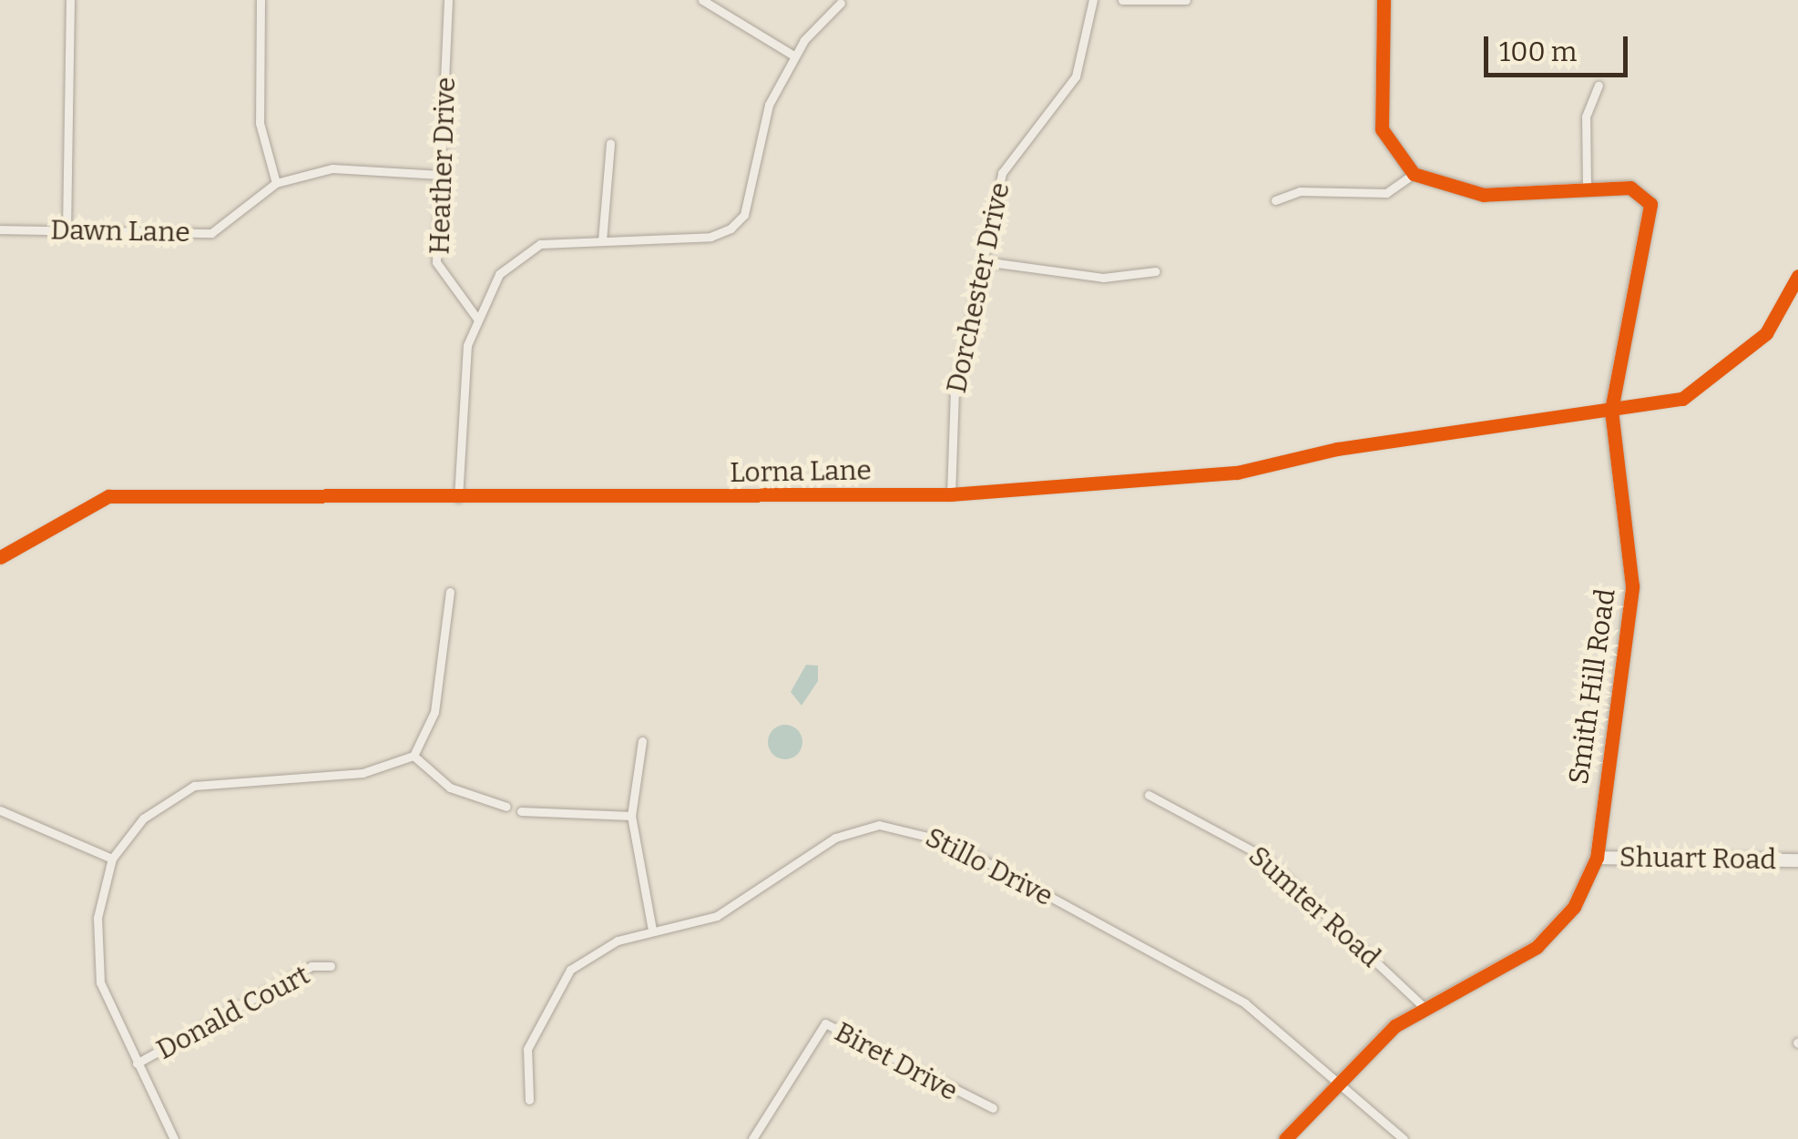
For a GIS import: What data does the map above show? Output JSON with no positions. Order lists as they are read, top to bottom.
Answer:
{
  "streets": {
    "street": [
      "Heather Drive",
      "Dawn Lane",
      "Dorchester Drive",
      "Lorna Lane",
      "Smith Hill Road",
      "Shuart Road",
      "Stillo Drive",
      "Sumter Road",
      "Donald Court",
      "Biret Drive"
    ]
  },
  "crossings": [
    ["Heather Drive", "Dawn Lane"],
    ["Dorchester Drive", "Lorna Lane"],
    ["Lorna Lane", "Smith Hill Road"],
    ["Smith Hill Road", "Shuart Road"],
    ["Smith Hill Road", "Stillo Drive"],
    ["Smith Hill Road", "Sumter Road"]
  ],
  "scale_bar": "100 m"
}
